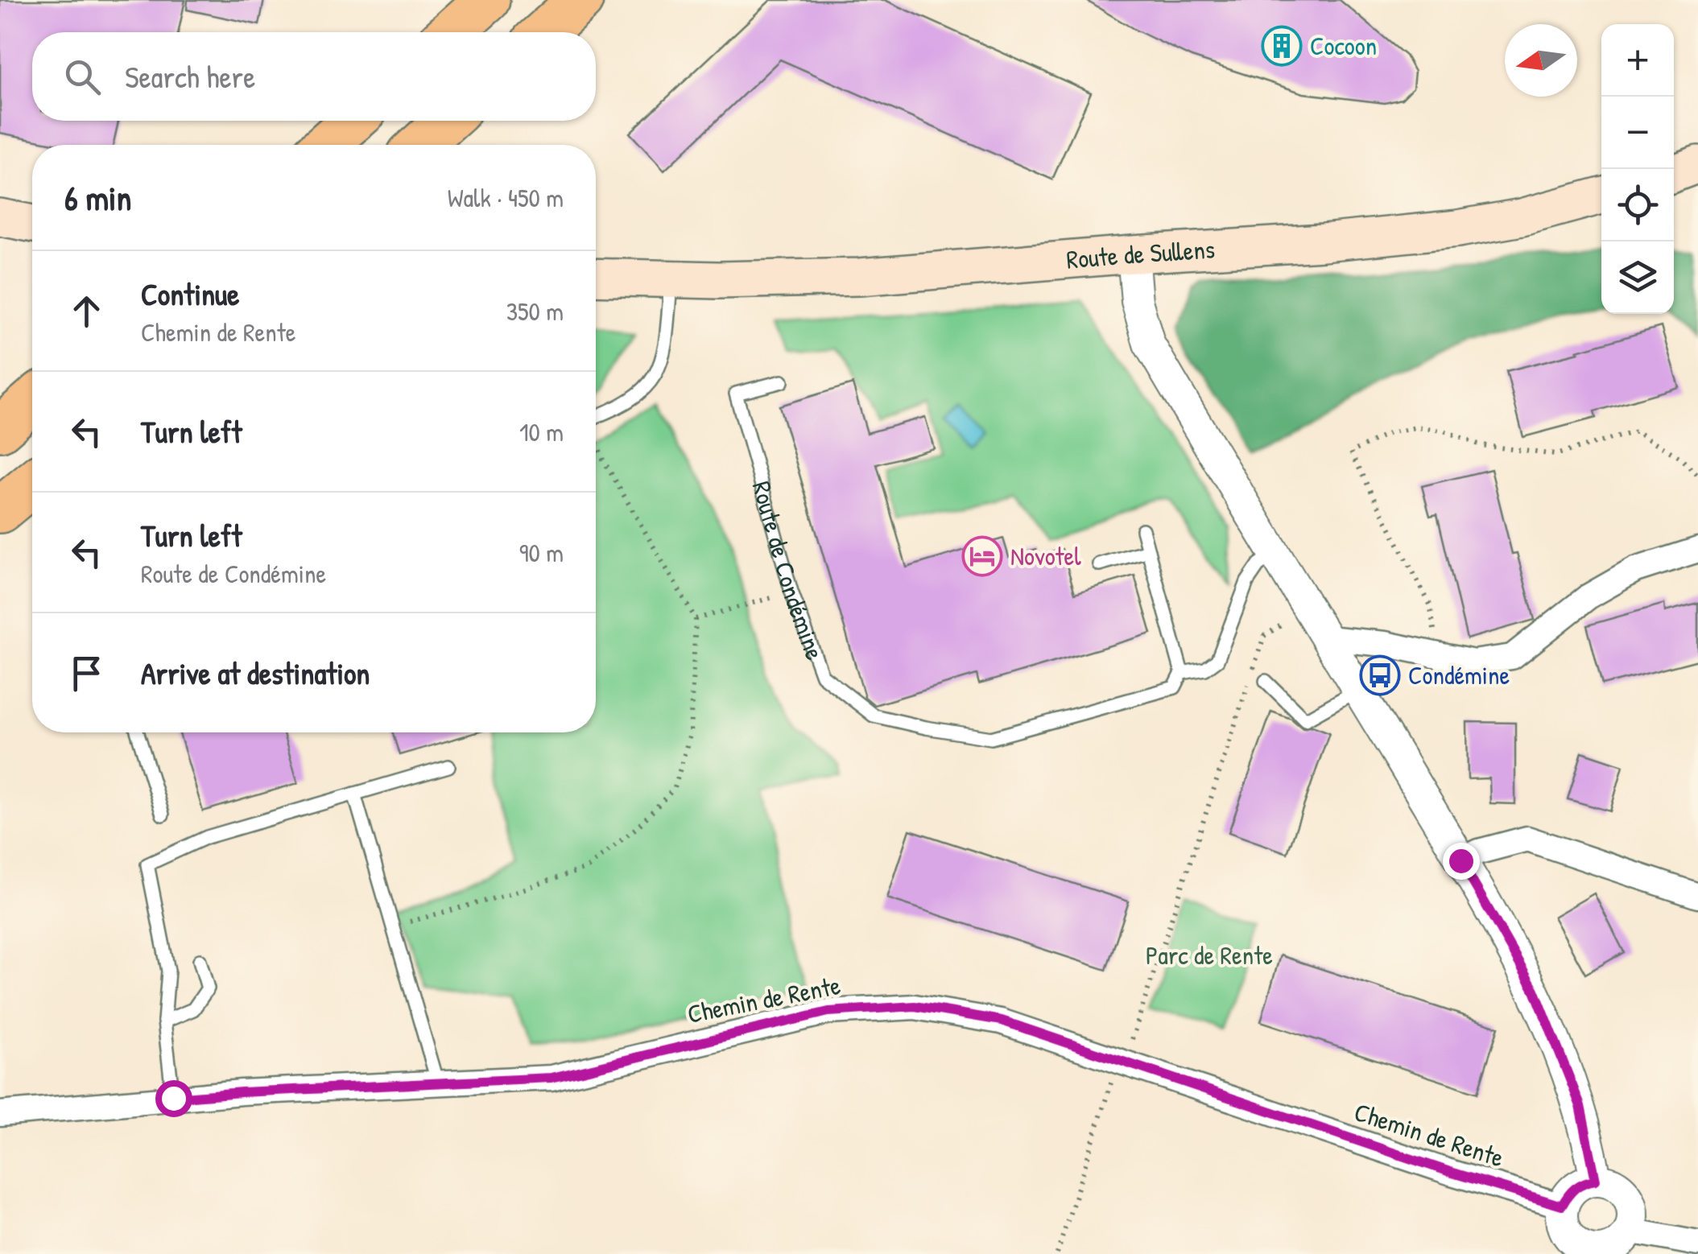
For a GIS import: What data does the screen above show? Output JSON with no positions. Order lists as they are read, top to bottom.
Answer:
{
  "streets": {
    "main road": ["Route de Sullens"],
    "street": ["Chemin de Rente"],
    "lane": ["Route de Condémine"]
  },
  "parks": ["Parc de Rente"],
  "places": {
    "building": ["Cocoon"],
    "hotel": ["Novotel"],
    "bus stop": ["Condémine"]
  },
  "north": "left",
  "page": {
    "map_buttons": ["+", "−"],
    "search": "Search here",
    "heading": ["6 min", "Walk · 450 m"],
    "list": [
      ["Continue", "Chemin de Rente", "350 m"],
      ["Turn left", "10 m"],
      ["Turn left", "Route de Condémine", "90 m"],
      "Arrive at destination"
    ]
  }
}
